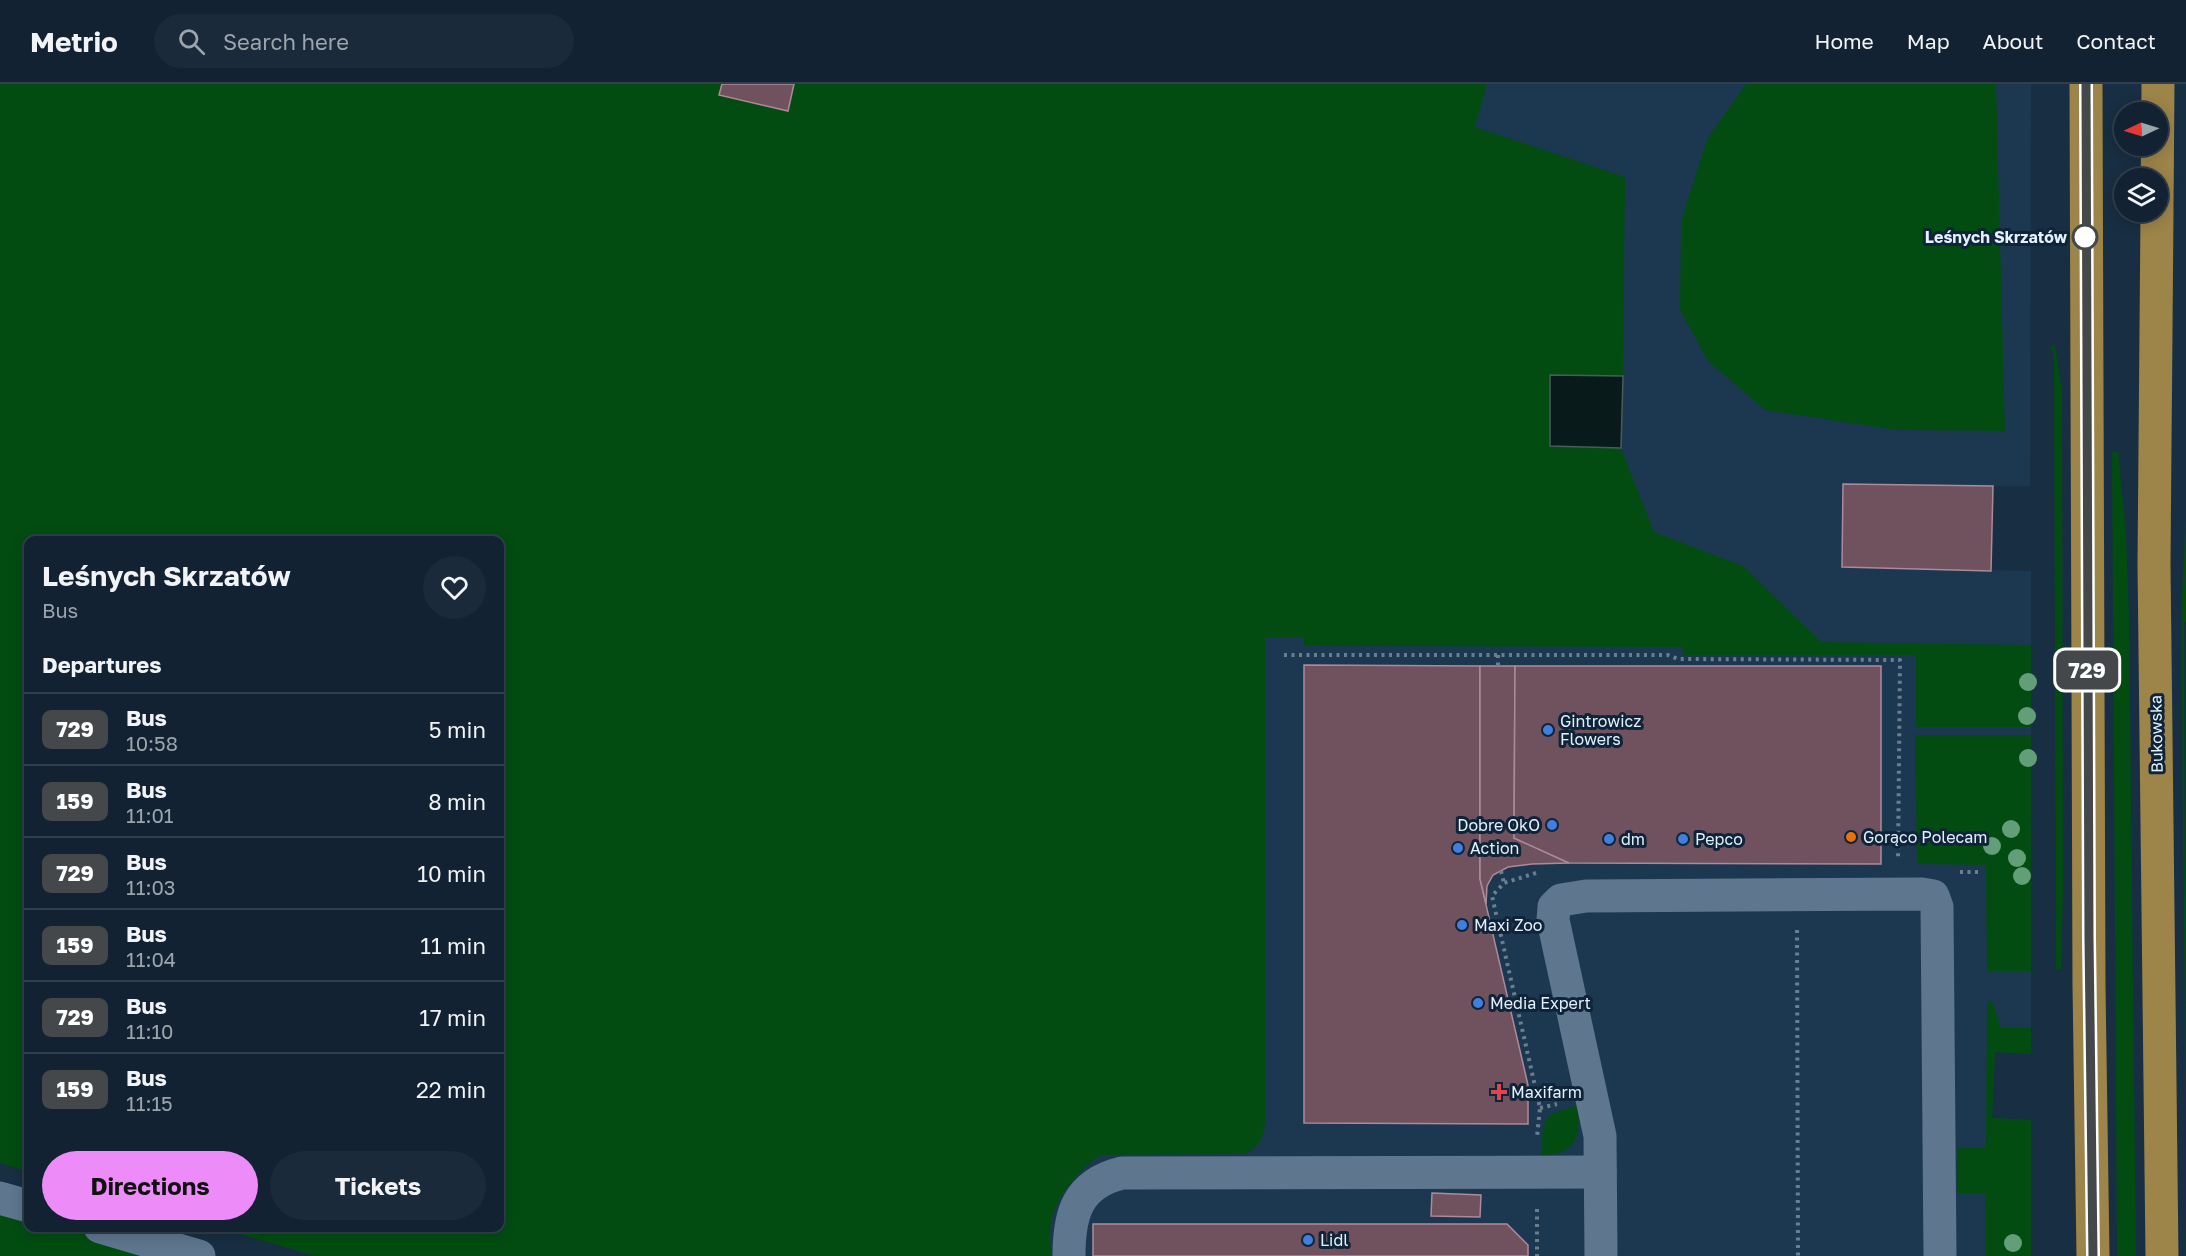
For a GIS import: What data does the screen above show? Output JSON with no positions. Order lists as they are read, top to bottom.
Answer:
{
  "streets": {
    "main road": ["Bukowska"]
  },
  "places": {
    "other": [
      "Leśnych Skrzatów",
      "Gintrowicz Flowers",
      "Dobre OkO",
      "Gorąco Polecam",
      "dm",
      "Pepco",
      "Action",
      "Maxi Zoo",
      "Media Expert",
      "Lidl"
    ],
    "health": ["Maxifarm"]
  },
  "lines": ["bus line 729"],
  "north": "left",
  "page": {
    "header": "Metrio",
    "search": "Search here",
    "nav": [
      "Home",
      "Map",
      "About",
      "Contact"
    ],
    "on_map": "729",
    "heading": [
      ["Leśnych Skrzatów", "Bus"],
      "Departures"
    ],
    "list": [
      {
        "mark": "729",
        "name": "Bus",
        "note": "10:58",
        "value": "5 min"
      },
      {
        "mark": "159",
        "name": "Bus",
        "note": "11:01",
        "value": "8 min"
      },
      {
        "mark": "729",
        "name": "Bus",
        "note": "11:03",
        "value": "10 min"
      },
      {
        "mark": "159",
        "name": "Bus",
        "note": "11:04",
        "value": "11 min"
      },
      {
        "mark": "729",
        "name": "Bus",
        "note": "11:10",
        "value": "17 min"
      },
      {
        "mark": "159",
        "name": "Bus",
        "note": "11:15",
        "value": "22 min"
      }
    ],
    "buttons": ["Directions", "Tickets"]
  }
}
